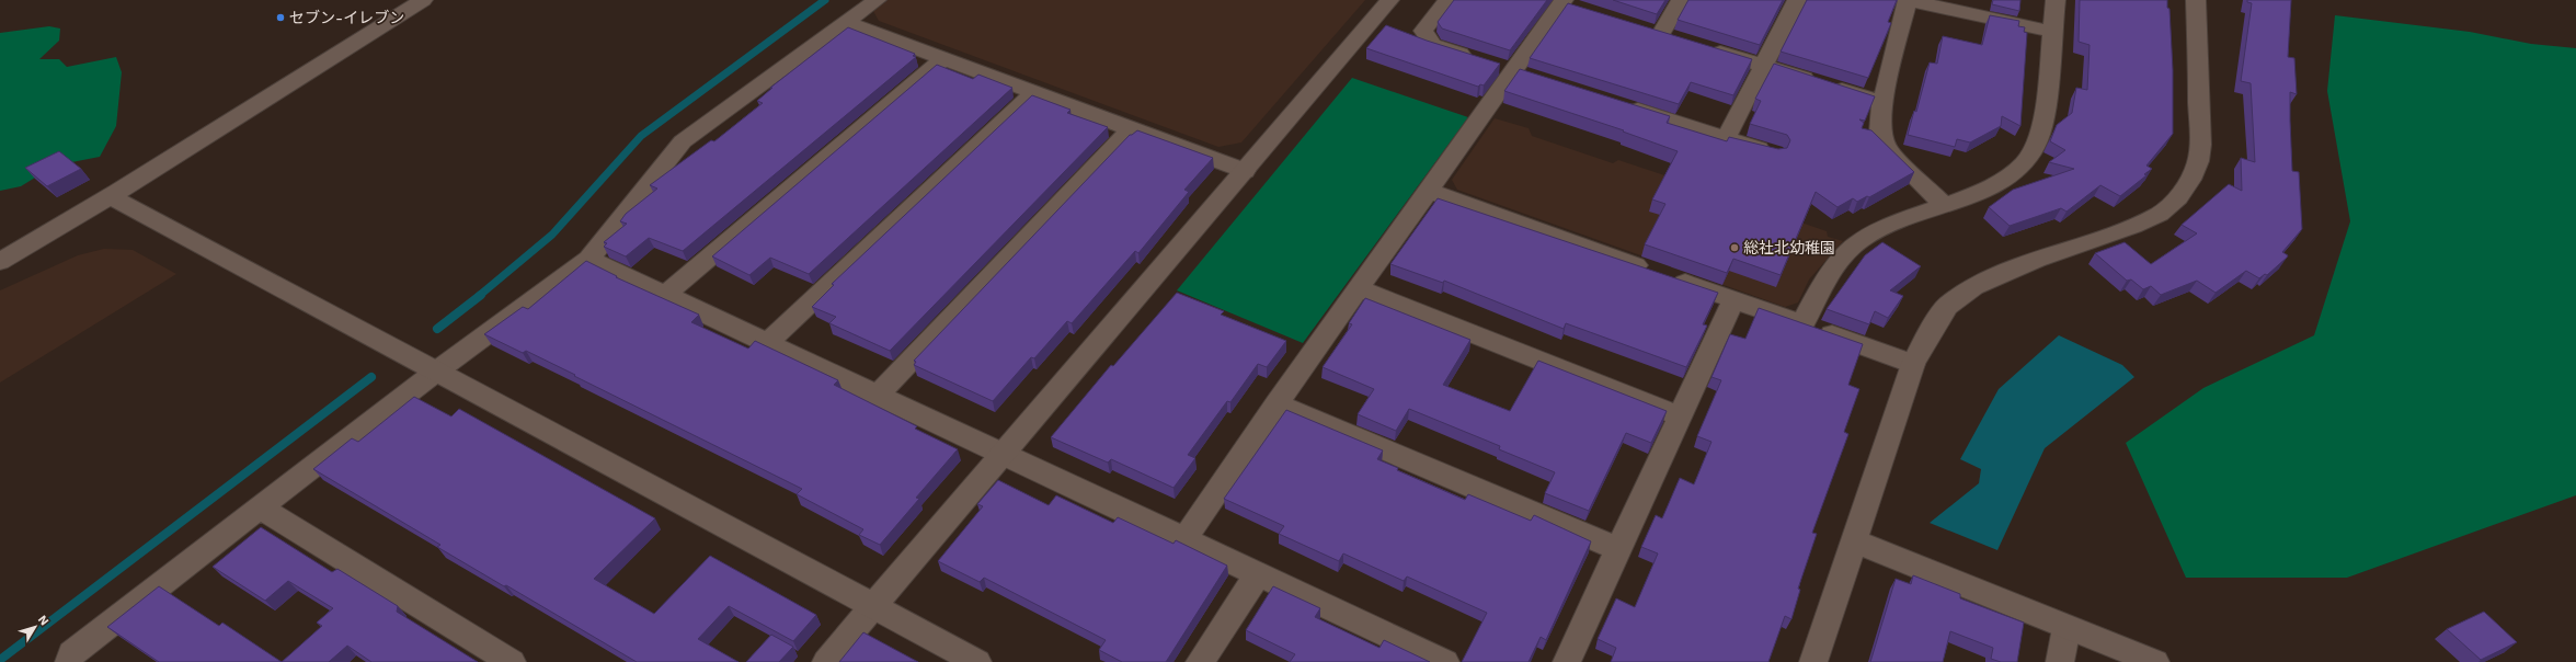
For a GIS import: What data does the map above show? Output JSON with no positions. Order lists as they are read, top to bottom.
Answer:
{
  "places": ["セブン-イレブン", "総社北幼稚園"],
  "north": "top right"
}
